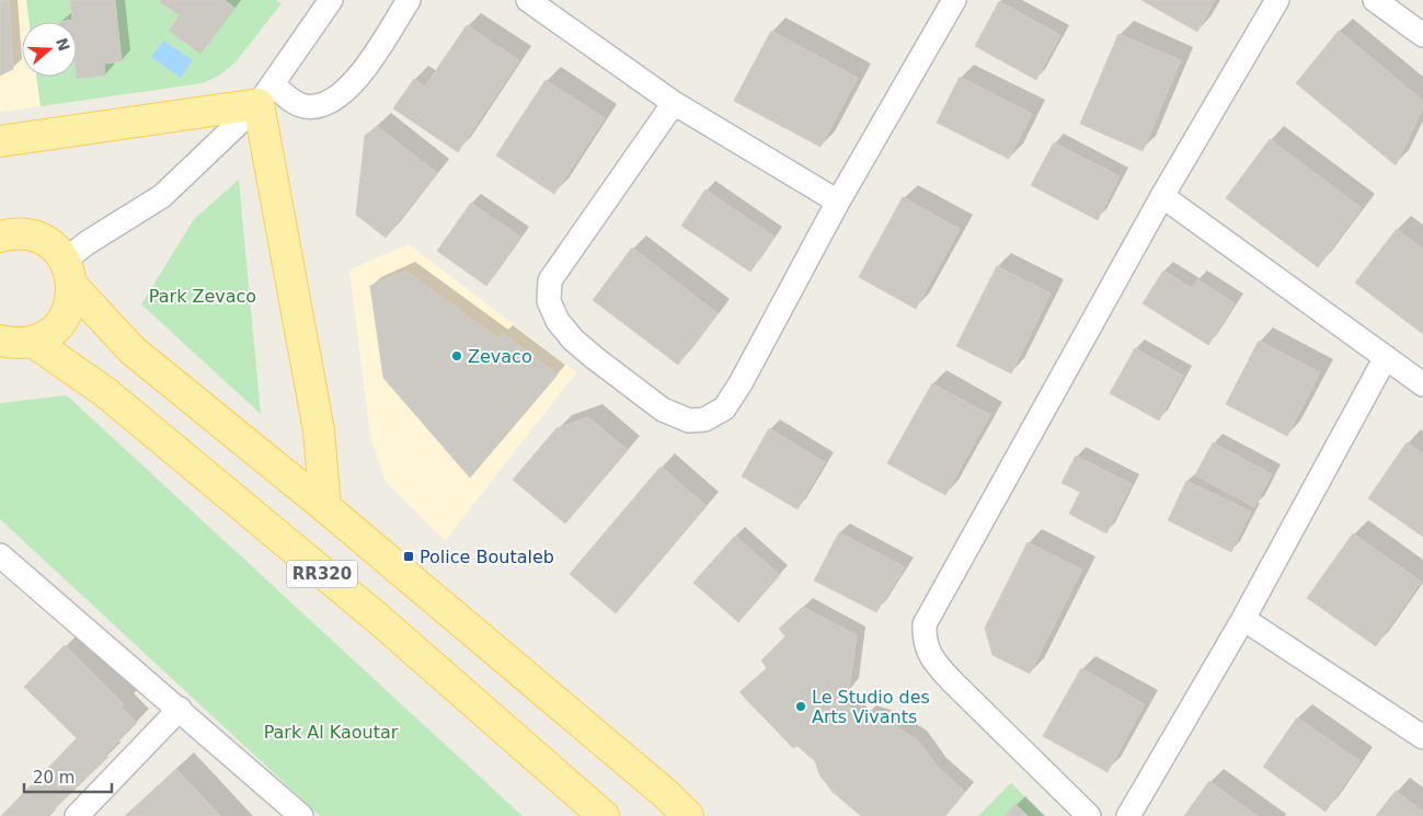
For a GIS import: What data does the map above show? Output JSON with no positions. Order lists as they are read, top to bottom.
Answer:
{
  "streets": {
    "main road": ["RR320"]
  },
  "parks": ["Park Zevaco", "Park Al Kaoutar"],
  "places": {
    "other": ["Zevaco", "Le Studio des Arts Vivants"],
    "transit": ["Police Boutaleb"]
  },
  "scale_bar": "20 m",
  "north": "right"
}
